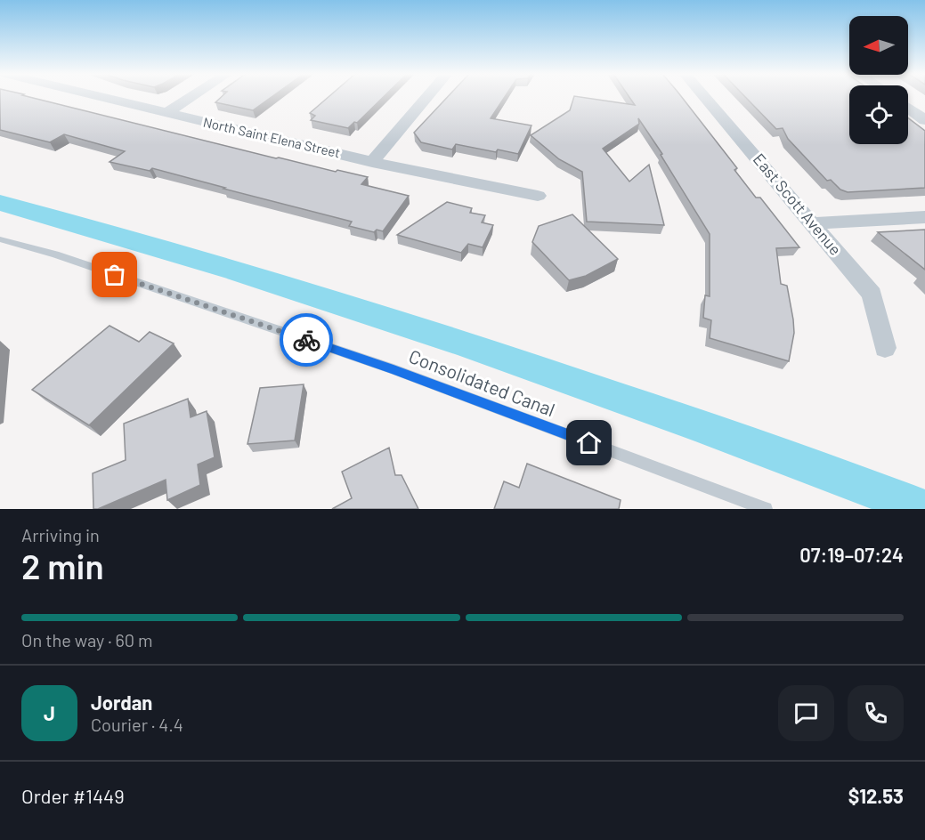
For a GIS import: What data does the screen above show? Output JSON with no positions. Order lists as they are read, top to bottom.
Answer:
{
  "streets": {
    "street": ["North Saint Elena Street", "East Scott Avenue"],
    "lane": ["Consolidated Canal"]
  },
  "north": "left",
  "page": {
    "heading": ["2 min", "Arriving in", "07:19–07:24"],
    "panel": [
      "Jordan",
      "Courier · 4.4",
      "Order #1449",
      "$12.53"
    ],
    "bar": "On the way · 60 m",
    "round": "J"
  }
}
